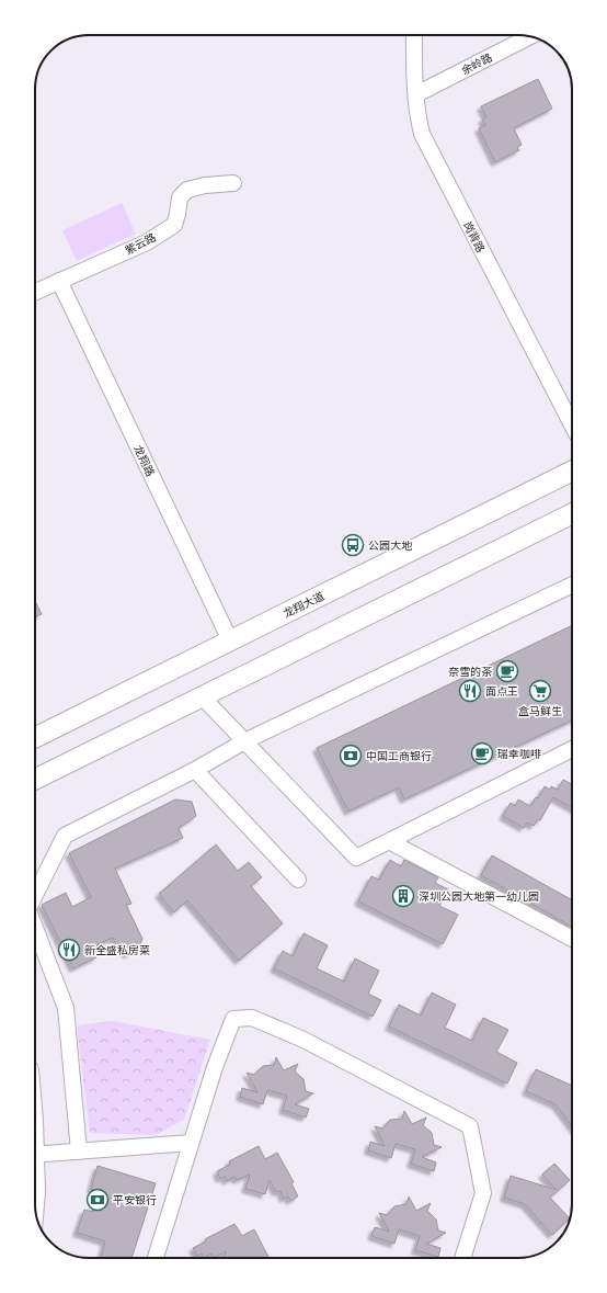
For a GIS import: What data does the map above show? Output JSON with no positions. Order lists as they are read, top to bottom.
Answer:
{
  "streets": {
    "main road": ["龙翔大道"],
    "street": [
      "余岭路",
      "岗背路",
      "紫云路",
      "龙翔路"
    ]
  },
  "crossings": [
    ["余岭路", "岗背路"],
    ["紫云路", "龙翔路"],
    ["龙翔路", "龙翔大道"]
  ],
  "places": {
    "bus stop": ["公园大地"],
    "cafe": ["奈雪的茶", "瑞幸咖啡"],
    "restaurant": ["面点王", "新全盛私房菜"],
    "supermarket": ["盒马鲜生"],
    "bank": ["中国工商银行", "平安银行"],
    "building": ["深圳公园大地第一幼儿园"]
  }
}
